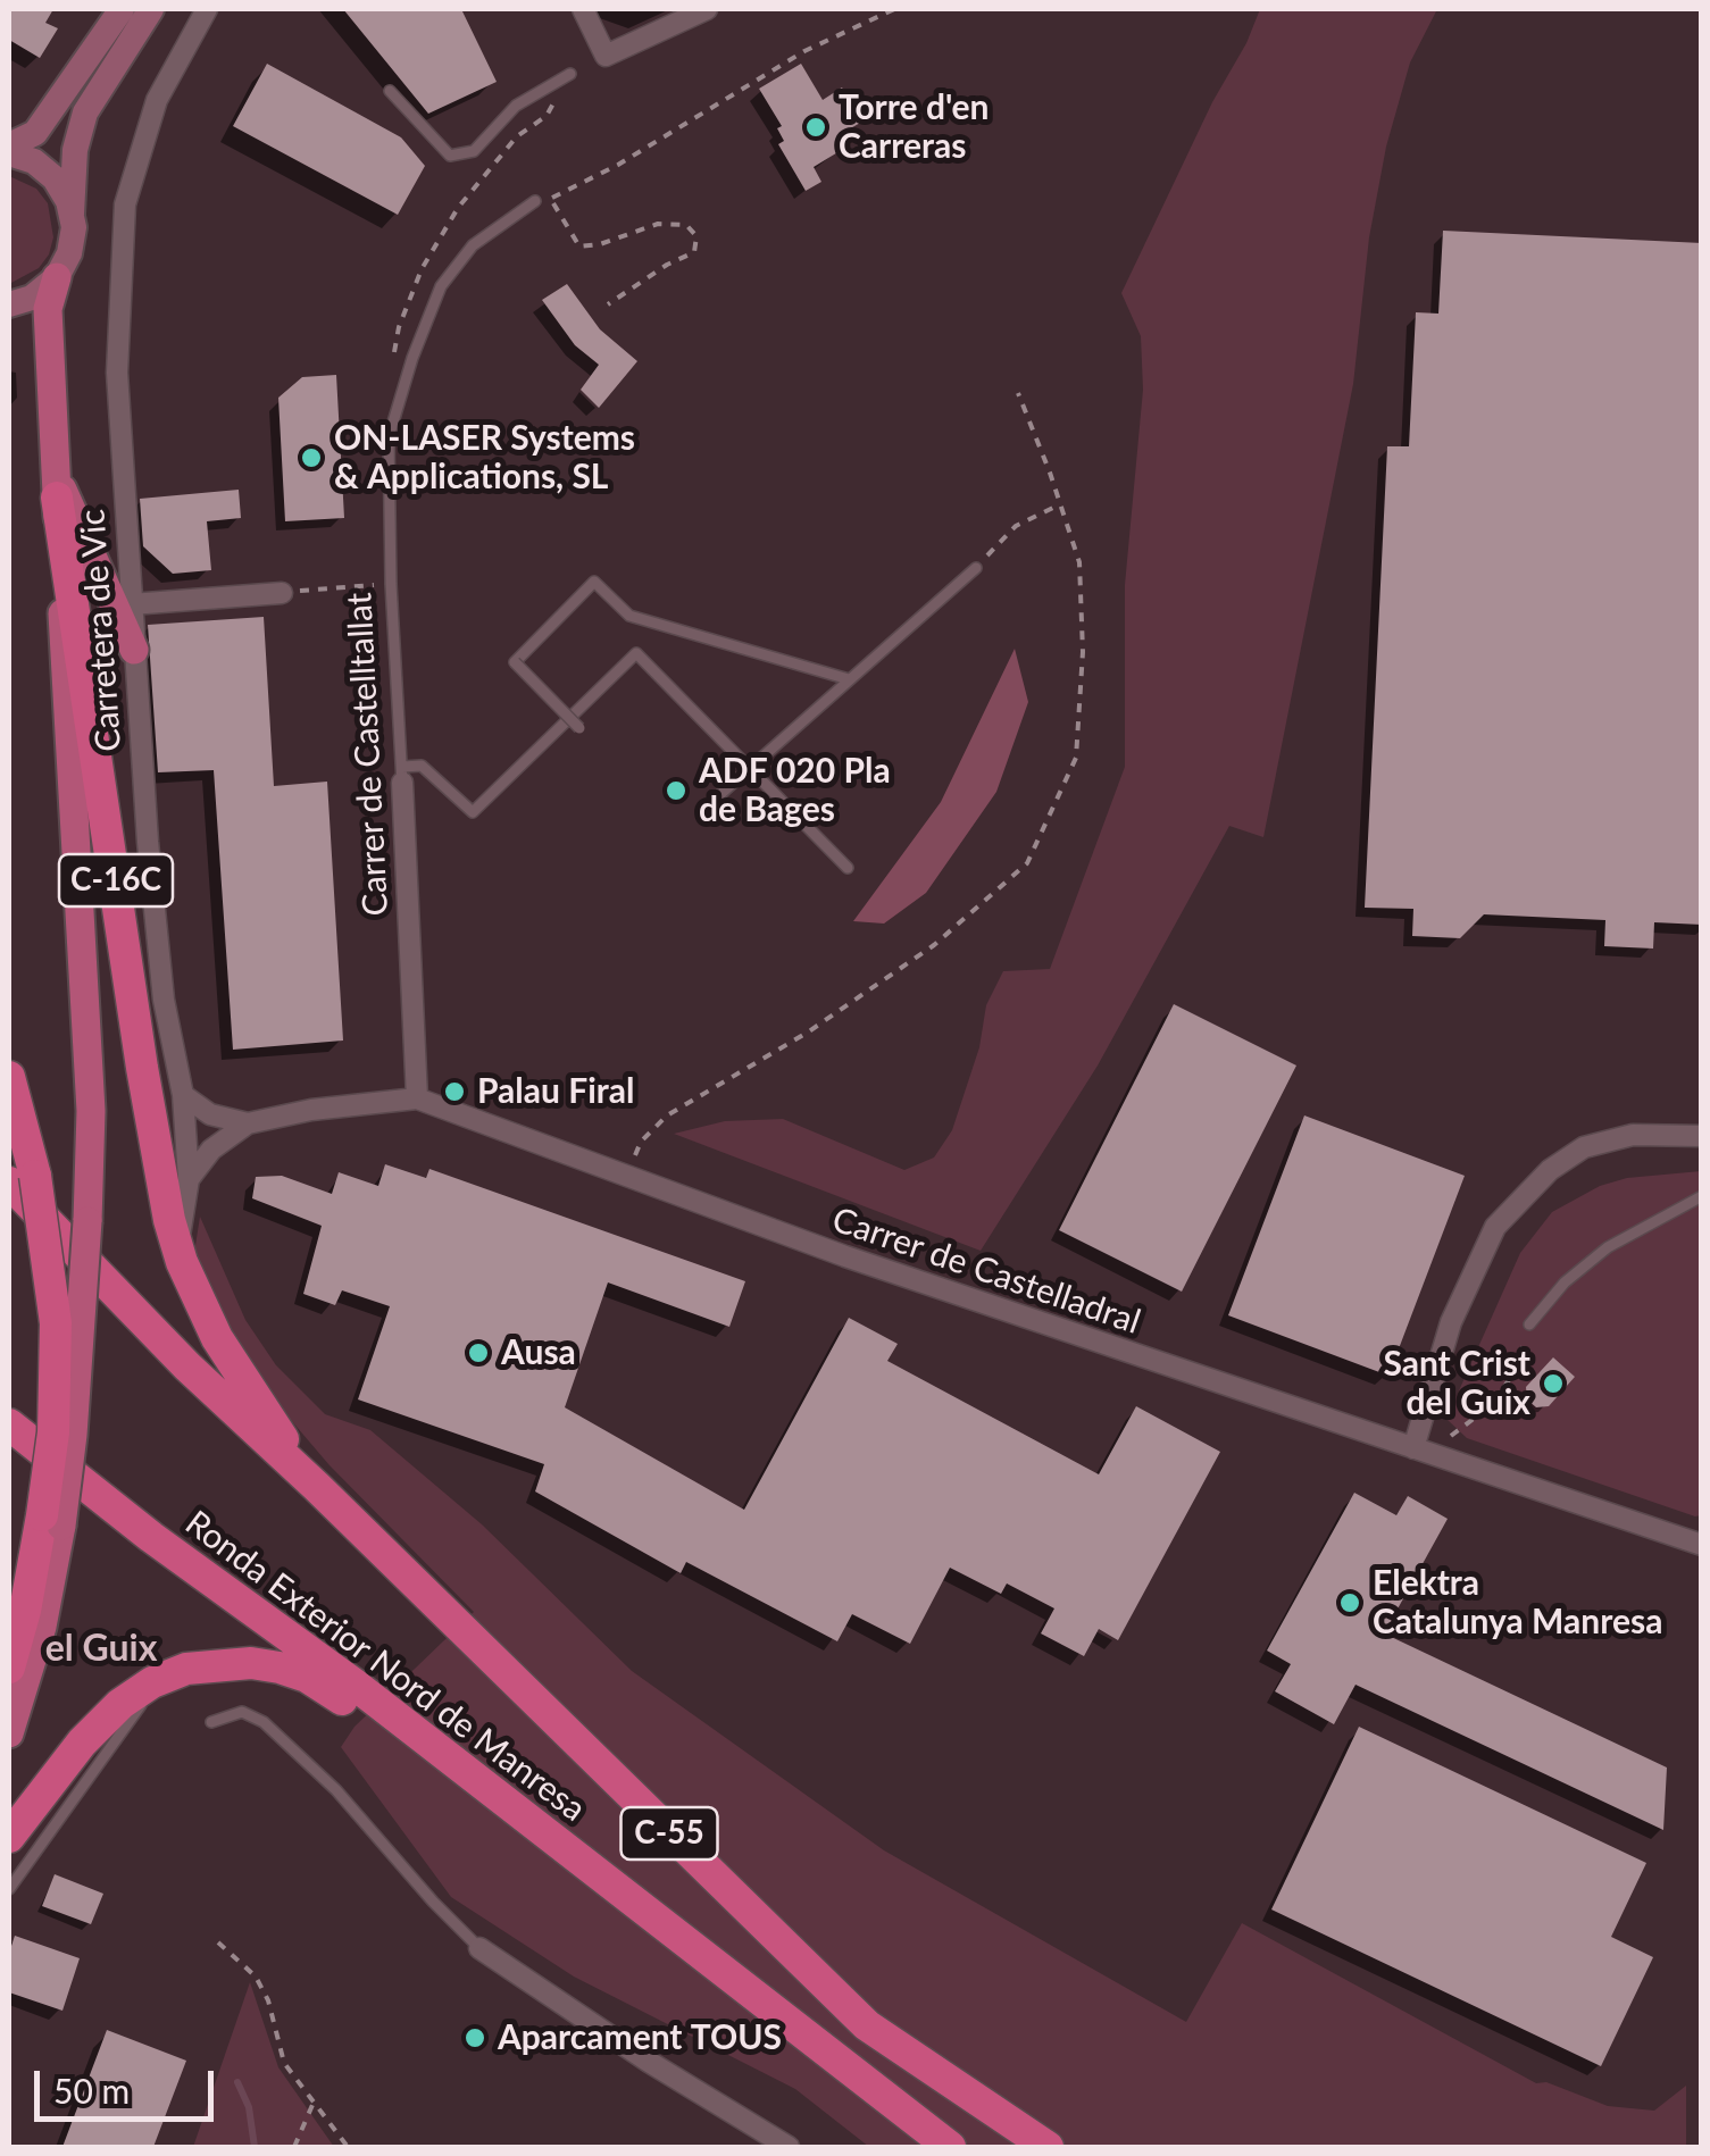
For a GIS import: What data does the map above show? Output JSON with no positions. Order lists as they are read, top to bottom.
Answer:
{
  "streets": {
    "highway": ["C-16C", "Ronda Exterior Nord de Manresa", "C-55"],
    "street": ["Carretera de Vic", "Carrer de Castelltallat", "Carrer de Castelladral"]
  },
  "crossings": [
    ["Carretera de Vic", "C-16C"],
    ["Carretera de Vic", "Carrer de Castelladral"],
    ["Carrer de Castelltallat", "Carrer de Castelladral"],
    ["C-16C", "Ronda Exterior Nord de Manresa"],
    ["C-16C", "C-55"],
    ["Ronda Exterior Nord de Manresa", "C-55"]
  ],
  "districts": ["el Guix"],
  "places": [
    "Torre d'en Carreras",
    "ON-LASER Systems & Applications, SL",
    "ADF 020 Pla de Bages",
    "Palau Firal",
    "Ausa",
    "Sant Crist del Guix",
    "Elektra Catalunya Manresa",
    "Aparcament TOUS"
  ],
  "scale_bar": "50 m"
}
